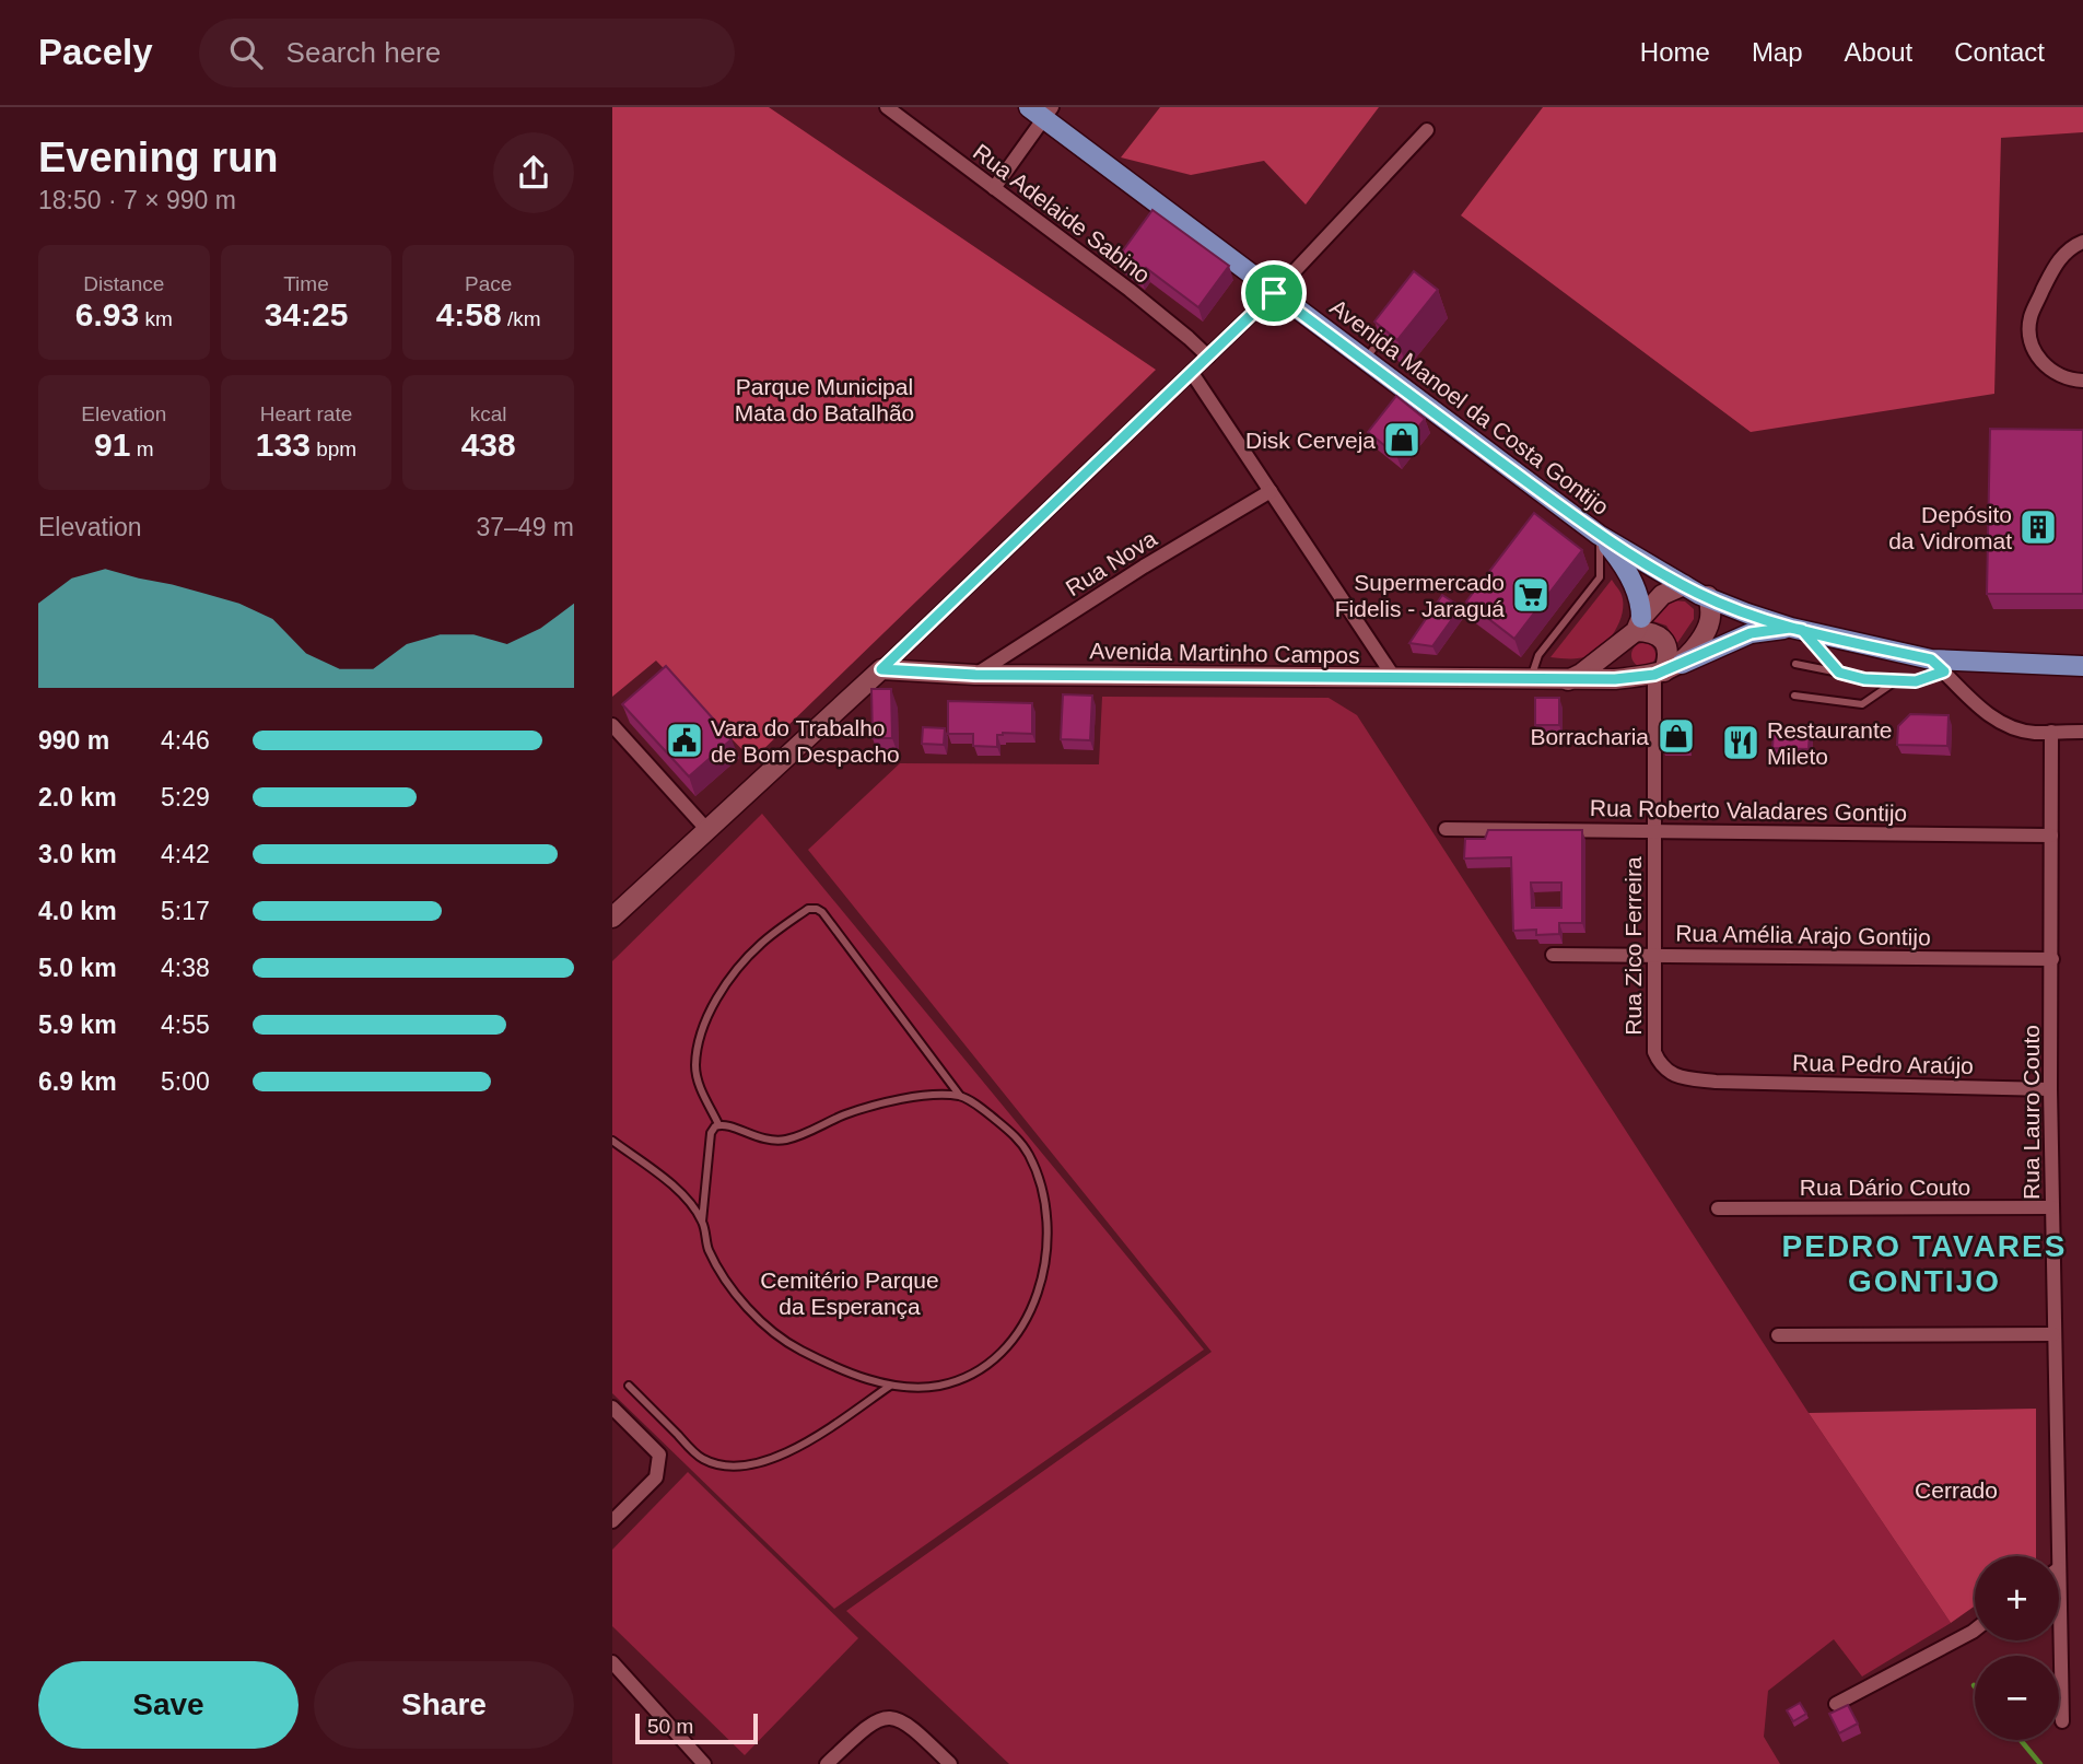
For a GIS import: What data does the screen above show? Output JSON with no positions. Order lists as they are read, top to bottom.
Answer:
{
  "streets": {
    "main road": ["Avenida Manoel da Costa Gontijo", "Avenida Martinho Campos"],
    "street": [
      "Rua Adelaide Sabino",
      "Rua Nova",
      "Rua Roberto Valadares Gontijo",
      "Rua Amélia Arajo Gontijo",
      "Rua Zico Ferreira",
      "Rua Pedro Araújo",
      "Rua Lauro Couto",
      "Rua Dário Couto"
    ]
  },
  "crossings": [
    ["Rua Nova", "Avenida Martinho Campos"],
    ["Avenida Martinho Campos", "Rua Zico Ferreira"],
    ["Rua Roberto Valadares Gontijo", "Rua Zico Ferreira"],
    ["Rua Roberto Valadares Gontijo", "Rua Lauro Couto"],
    ["Rua Amélia Arajo Gontijo", "Rua Zico Ferreira"],
    ["Rua Amélia Arajo Gontijo", "Rua Lauro Couto"],
    ["Rua Zico Ferreira", "Rua Pedro Araújo"],
    ["Rua Pedro Araújo", "Rua Lauro Couto"],
    ["Rua Lauro Couto", "Rua Dário Couto"]
  ],
  "districts": ["PEDRO TAVARES GONTIJO"],
  "parks": ["Parque Municipal Mata do Batalhão", "Cemitério Parque da Esperança", "Cerrado"],
  "places": {
    "shop": ["Disk Cerveja", "Borracharia"],
    "building": ["Depósito da Vidromat"],
    "supermarket": ["Supermercado Fidelis - Jaraguá"],
    "public building": ["Vara do Trabalho de Bom Despacho"],
    "restaurant": ["Restaurante Mileto"]
  },
  "scale_bar": "50 m",
  "page": {
    "header": "Pacely",
    "search": "Search here",
    "nav": [
      "Home",
      "Map",
      "About",
      "Contact"
    ],
    "heading": ["Evening run", "18:50 · 7 × 990 m"],
    "stats": [
      ["Distance", "6.93 km"],
      ["Time", "34:25"],
      ["Pace", "4:58 /km"],
      ["Elevation", "91 m"],
      ["Heart rate", "133 bpm"],
      ["kcal", "438"]
    ],
    "chart": ["Elevation", "37–49 m"],
    "list": [
      {
        "name": "990 m",
        "note": "4:46"
      },
      {
        "name": "2.0 km",
        "note": "5:29"
      },
      {
        "name": "3.0 km",
        "note": "4:42"
      },
      {
        "name": "4.0 km",
        "note": "5:17"
      },
      {
        "name": "5.0 km",
        "note": "4:38"
      },
      {
        "name": "5.9 km",
        "note": "4:55"
      },
      {
        "name": "6.9 km",
        "note": "5:00"
      }
    ],
    "map_buttons": ["+", "−"],
    "buttons": ["Save", "Share"],
    "scale": "50 m"
  }
}
